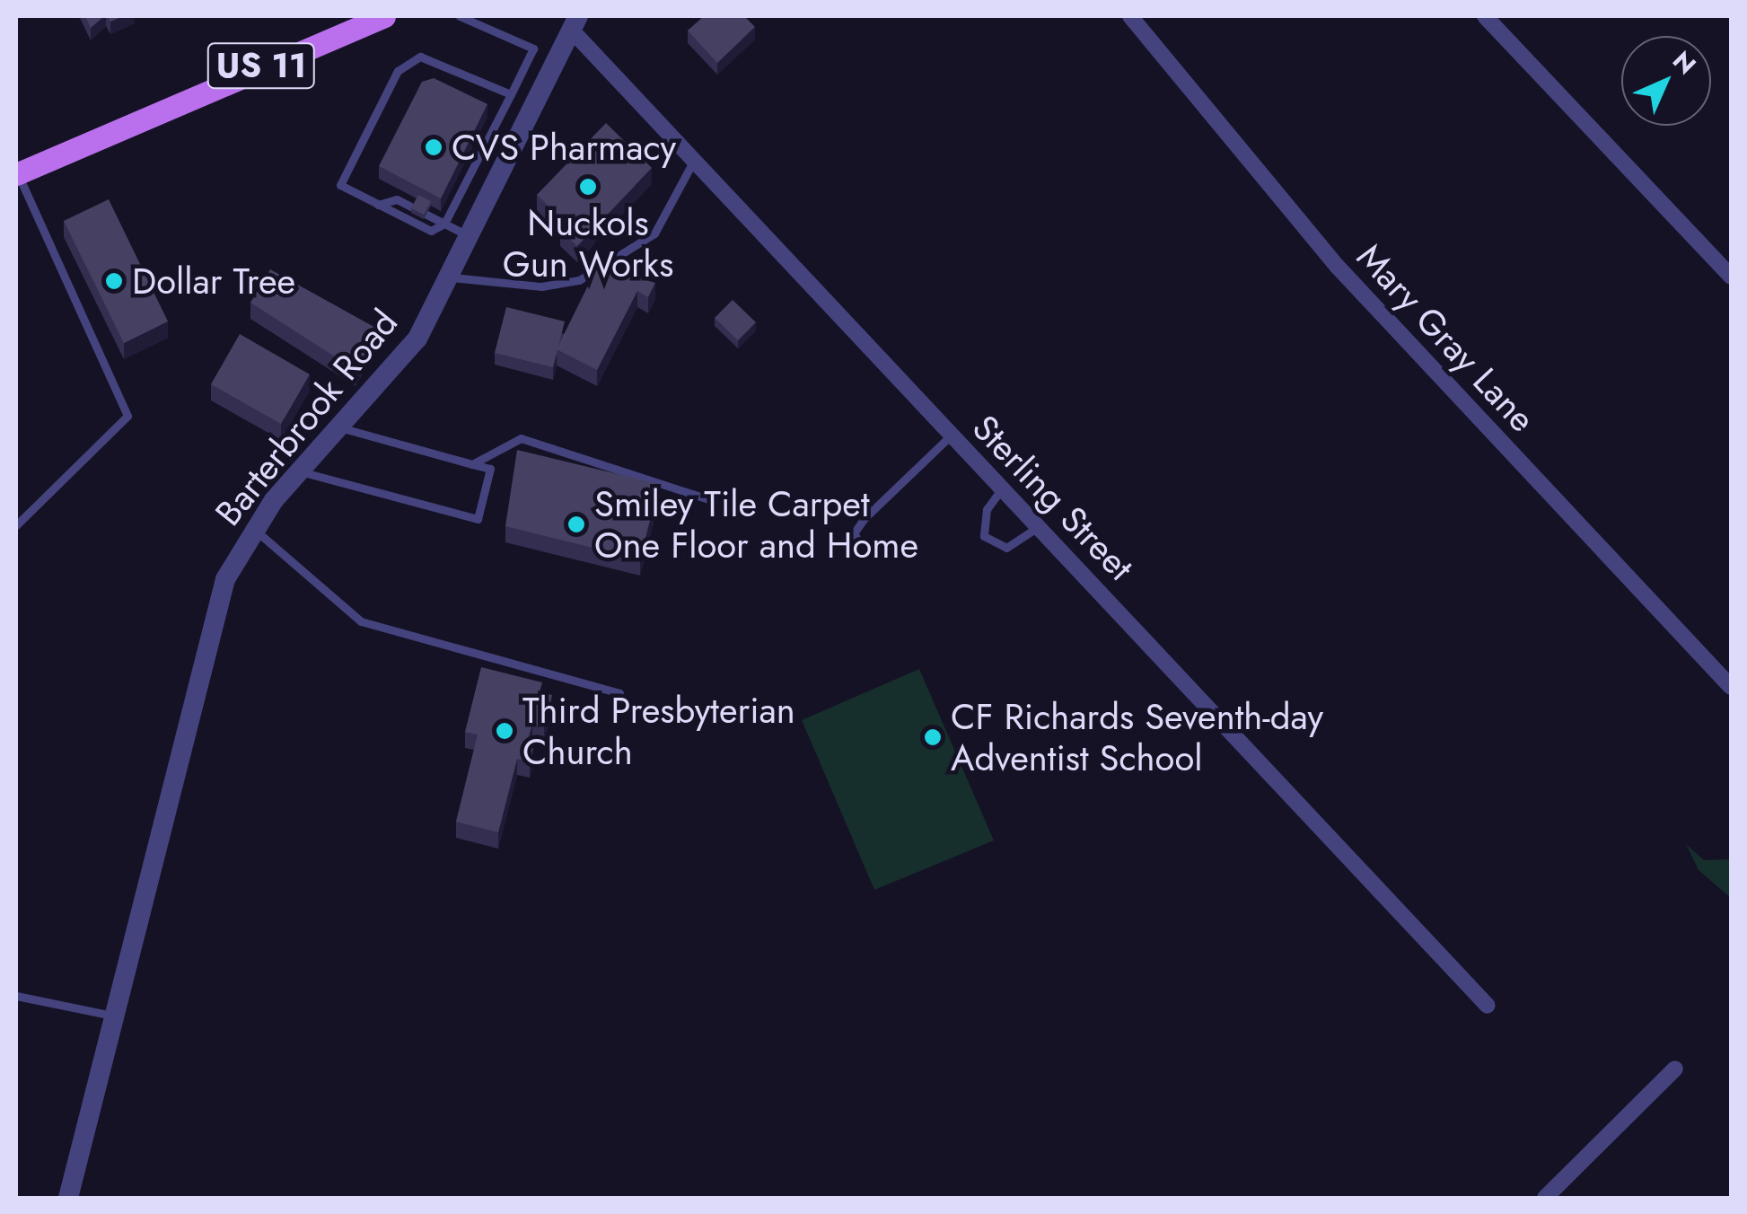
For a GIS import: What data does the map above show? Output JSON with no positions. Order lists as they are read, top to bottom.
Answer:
{
  "streets": {
    "main road": ["US 11"],
    "street": ["Mary Gray Lane", "Barterbrook Road", "Sterling Street"]
  },
  "crossings": [
    ["Barterbrook Road", "Sterling Street"]
  ],
  "places": [
    "CVS Pharmacy",
    "Nuckols Gun Works",
    "Dollar Tree",
    "Smiley Tile Carpet One Floor and Home",
    "Third Presbyterian Church",
    "CF Richards Seventh-day Adventist School"
  ],
  "north": "top right"
}
